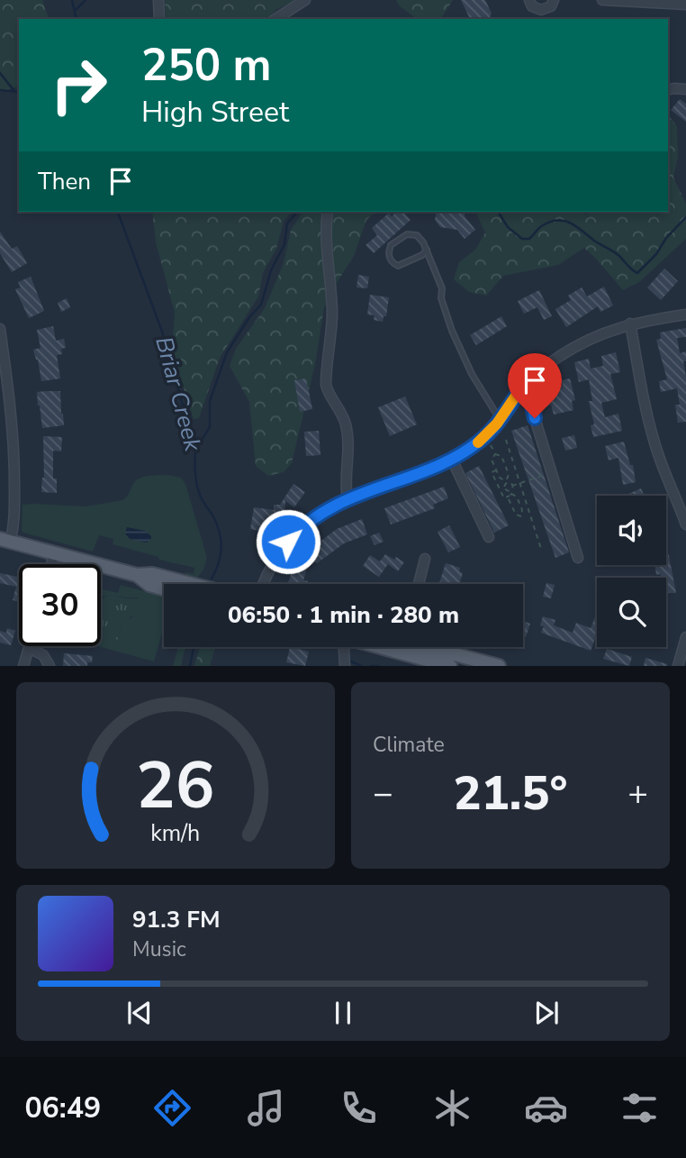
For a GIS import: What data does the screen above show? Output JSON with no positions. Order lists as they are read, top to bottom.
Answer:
{
  "water": ["Briar Creek"],
  "page": {
    "turn": ["250 m", "High Street"],
    "then": "Then",
    "limit": "30",
    "trip": "06:50 · 1 min · 280 m",
    "tile": "Climate",
    "heat": ["−", "21.5°", "+"],
    "song": ["91.3 FM", "Music"],
    "tabs": "06:49",
    "gauge": ["26", "km/h"]
  }
}
